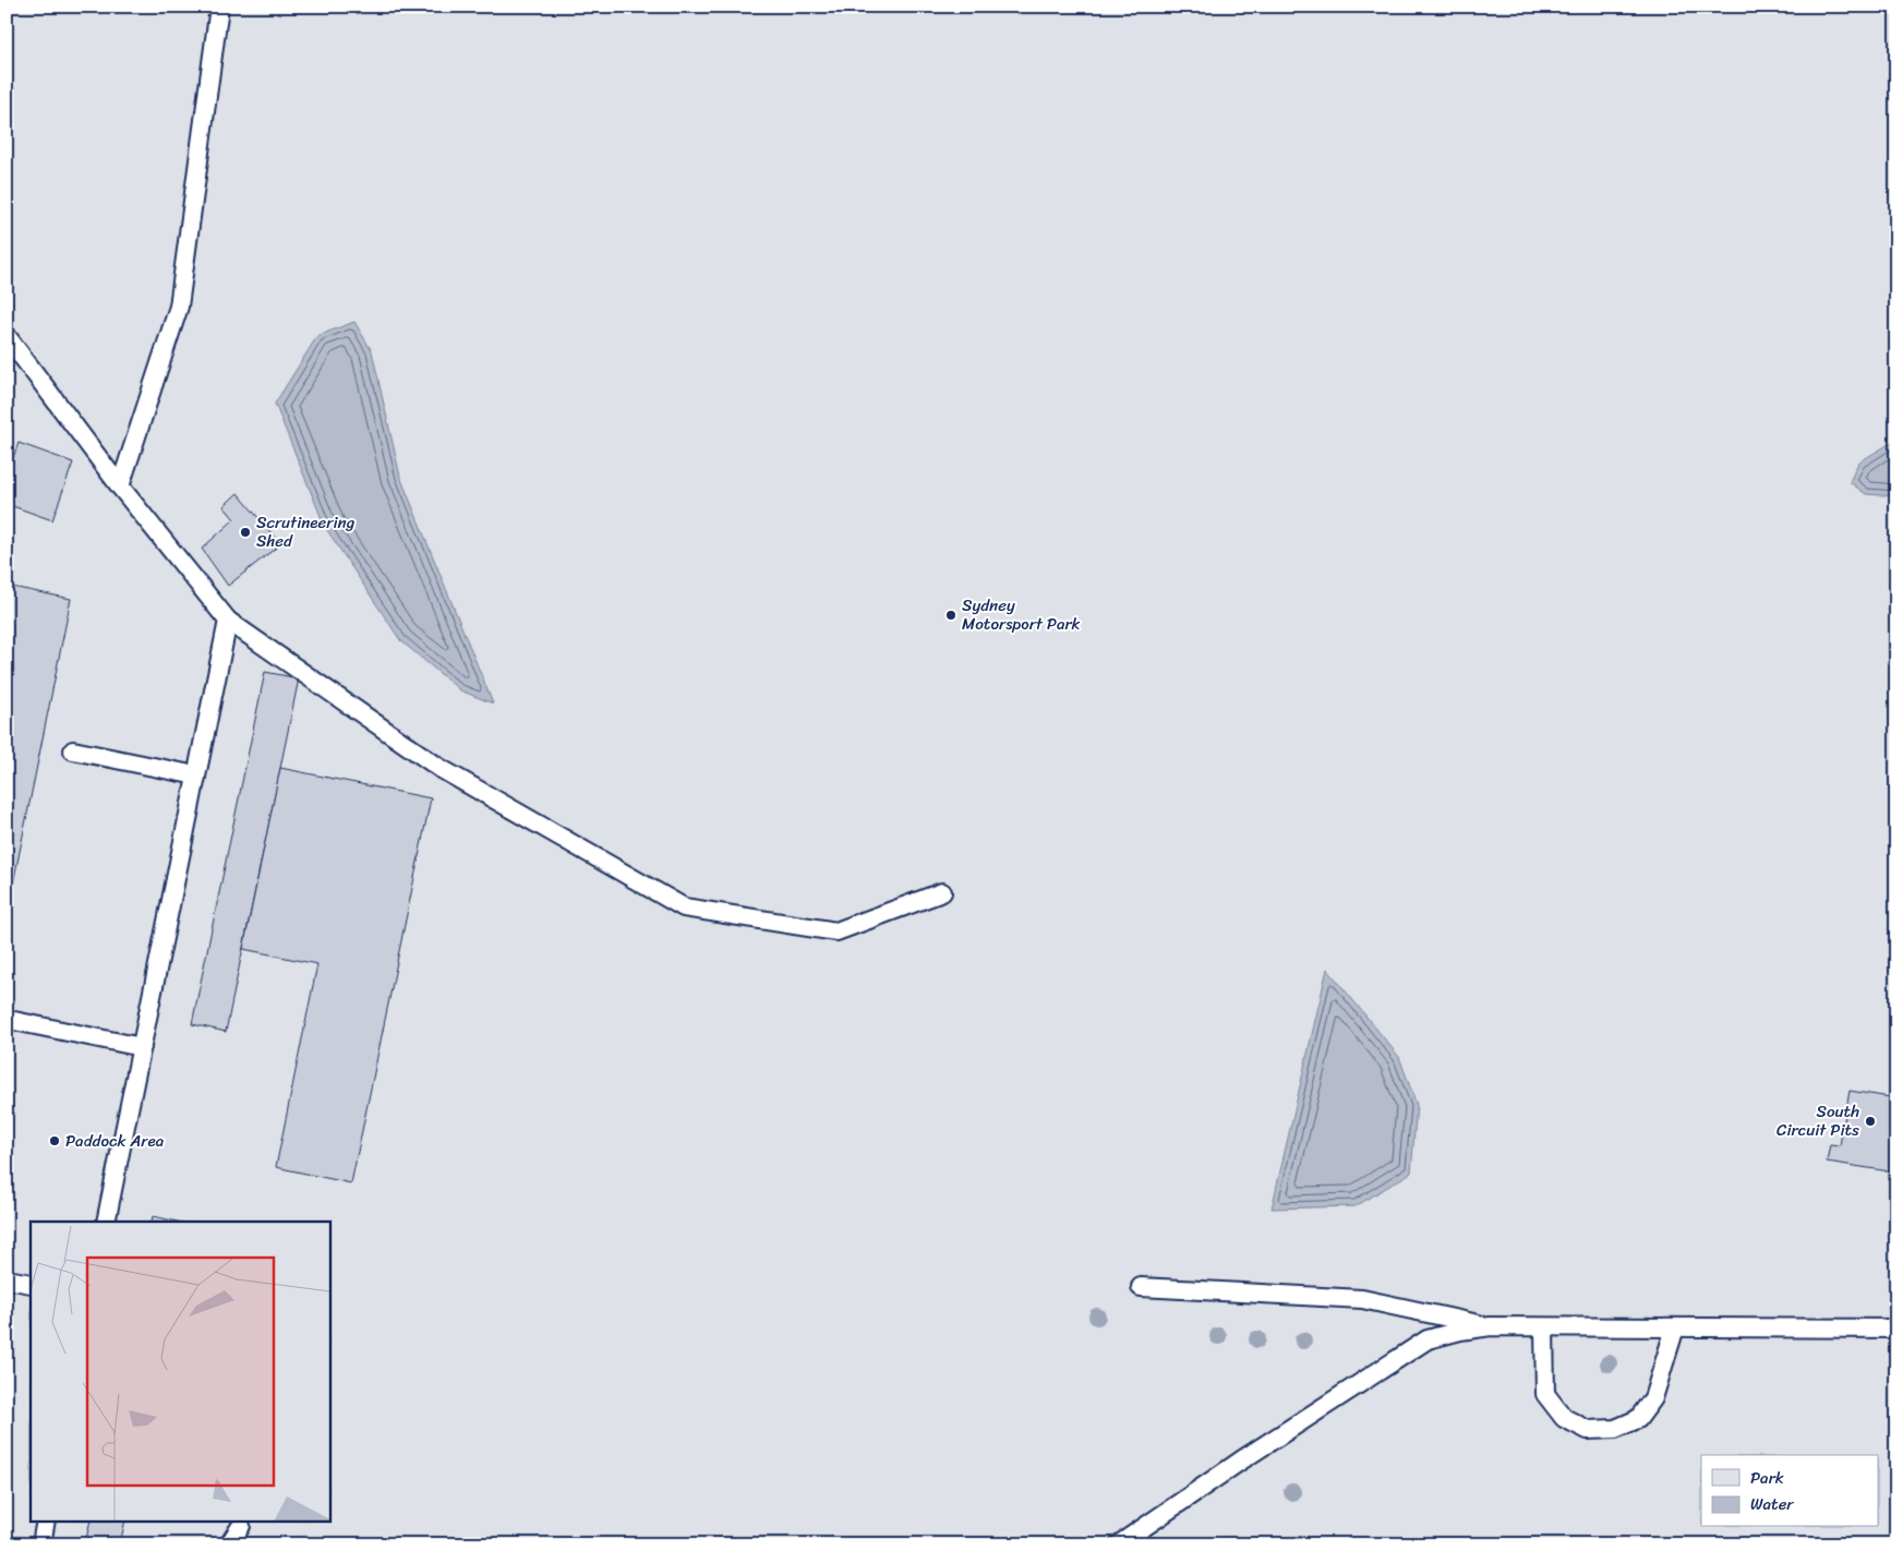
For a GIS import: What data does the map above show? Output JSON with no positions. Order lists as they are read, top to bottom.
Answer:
{
  "places": [
    "Scrutineering Shed",
    "Sydney Motorsport Park",
    "South Circuit Pits",
    "Paddock Area"
  ],
  "legend": ["Park", "Water"]
}
